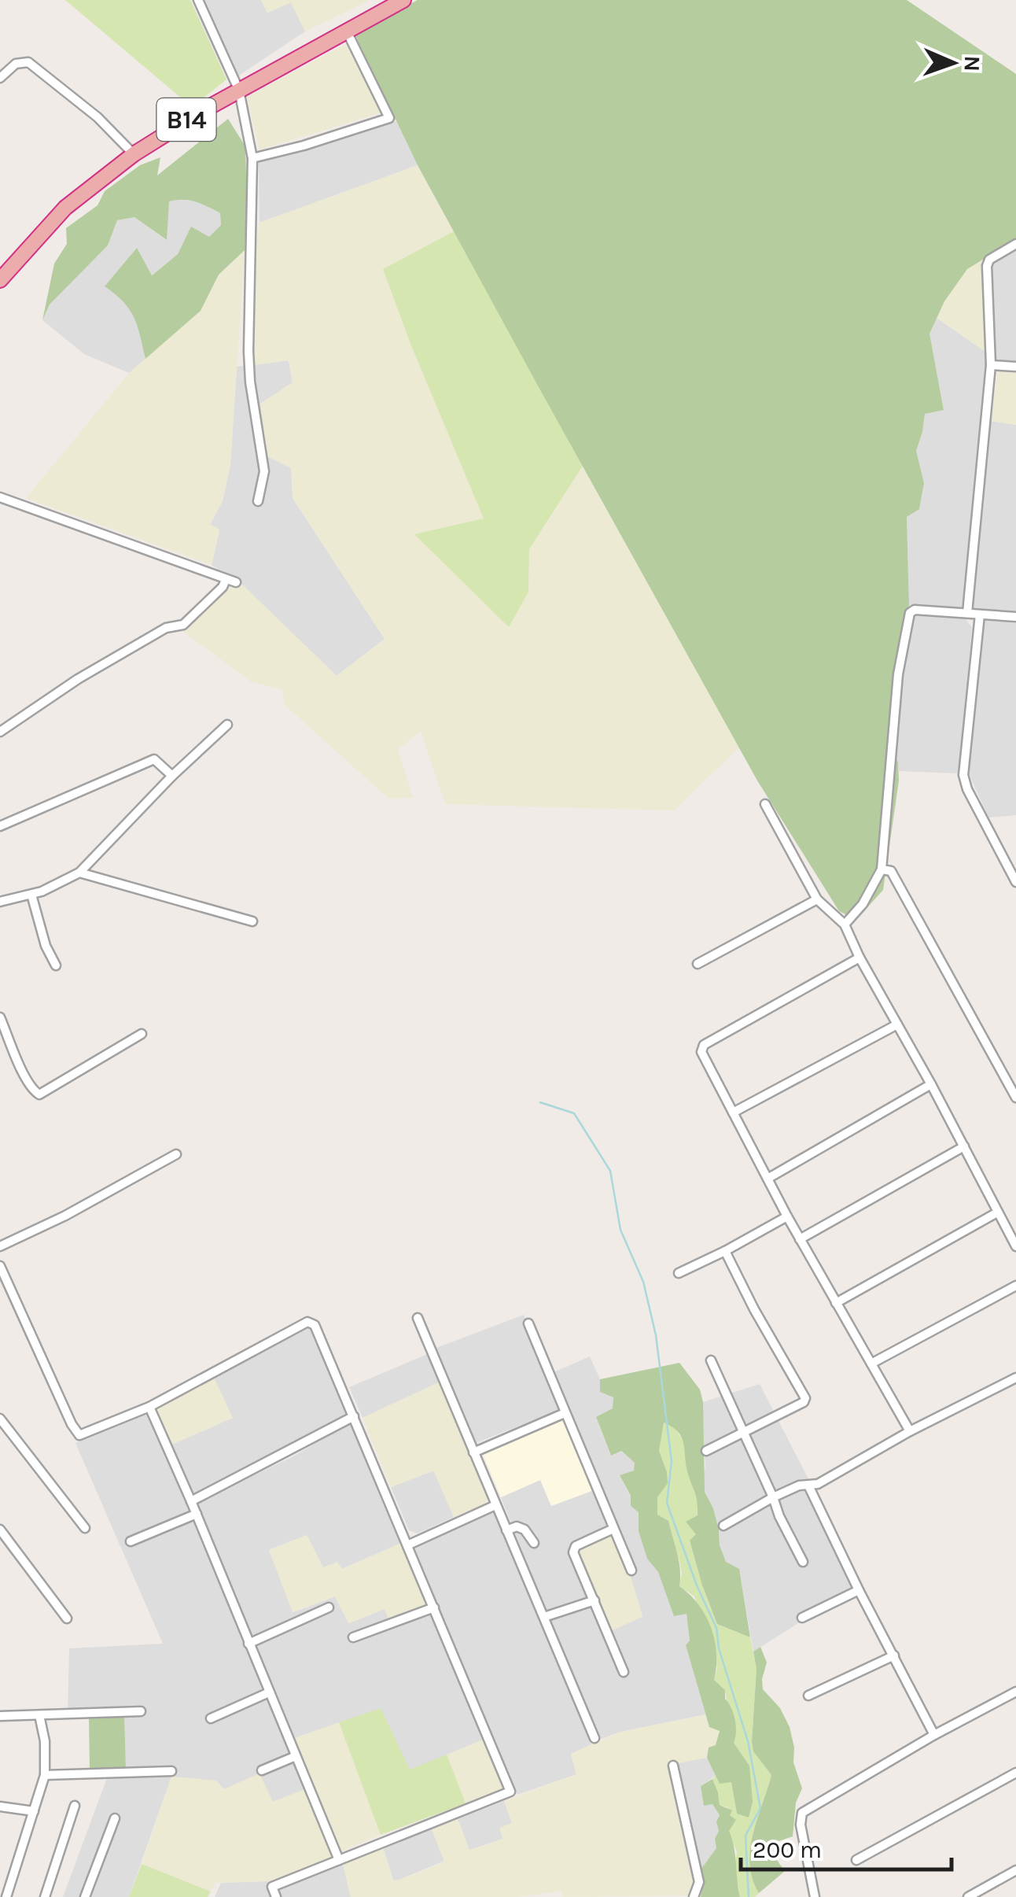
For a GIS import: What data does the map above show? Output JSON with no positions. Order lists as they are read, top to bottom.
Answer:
{
  "streets": {
    "highway": ["B14"]
  },
  "scale_bar": "200 m",
  "north": "right"
}
